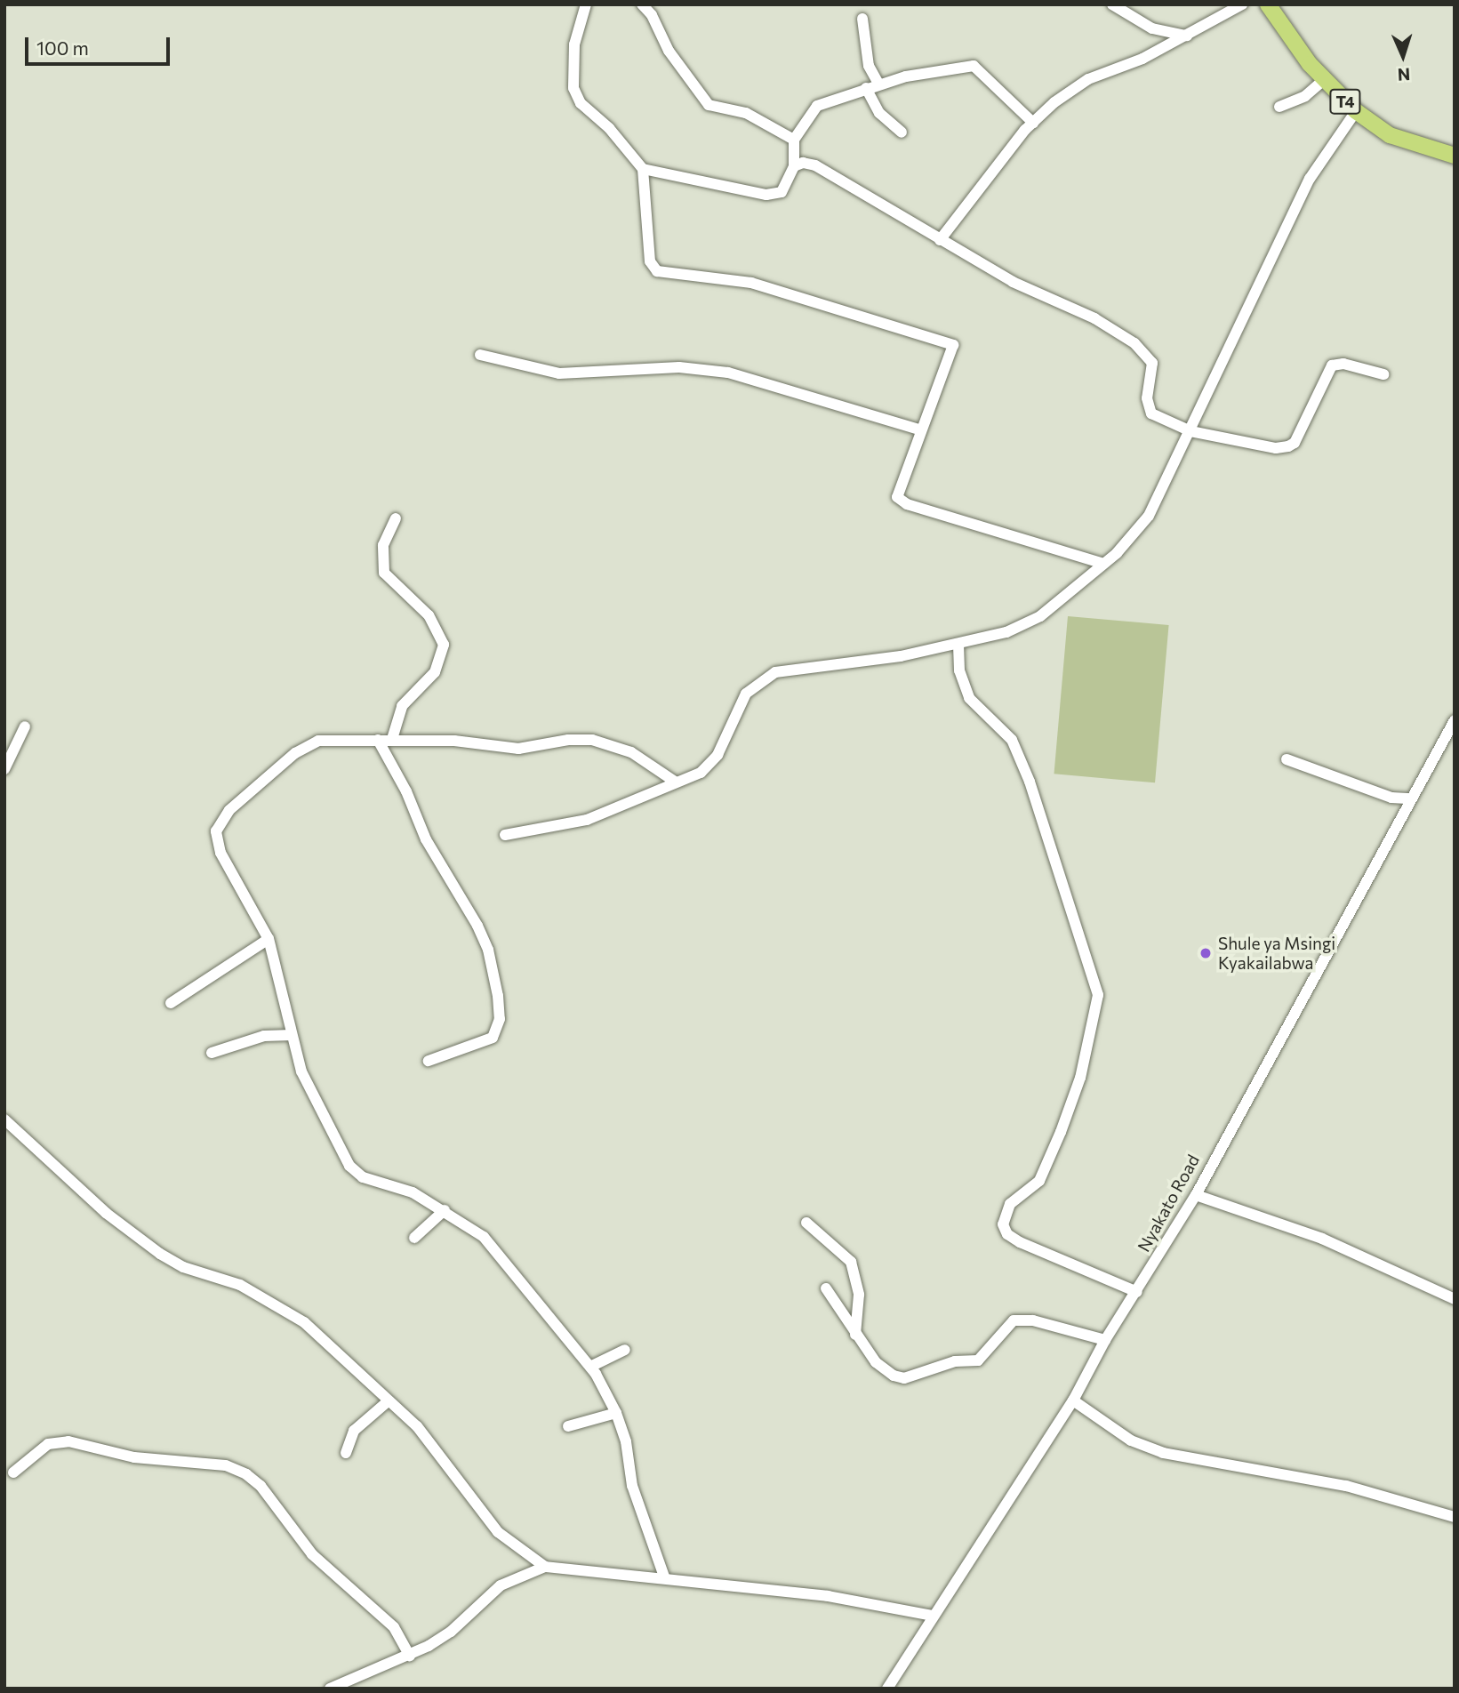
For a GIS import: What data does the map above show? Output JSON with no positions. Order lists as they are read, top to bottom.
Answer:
{
  "streets": {
    "highway": ["T4"],
    "street": ["Nyakato Road"]
  },
  "places": ["Shule ya Msingi Kyakailabwa"],
  "scale_bar": "100 m",
  "north": "bottom"
}
